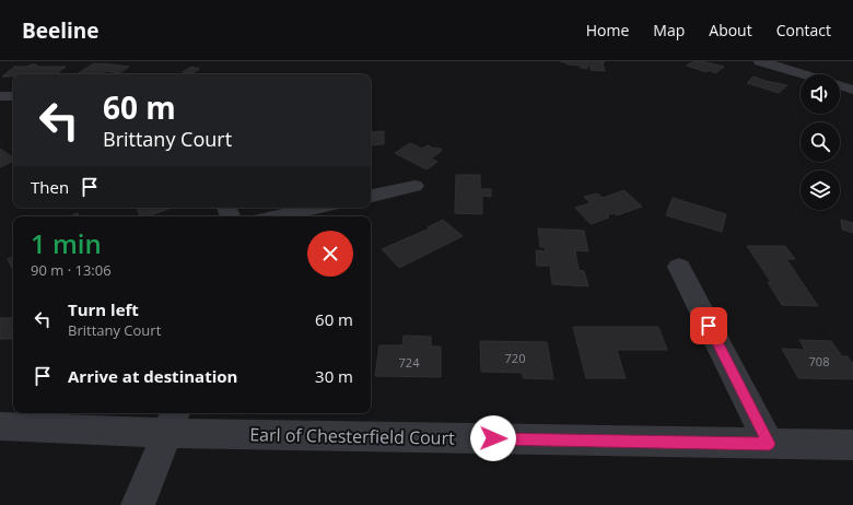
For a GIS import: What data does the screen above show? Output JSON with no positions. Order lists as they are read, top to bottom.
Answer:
{
  "streets": {
    "street": ["Earl of Chesterfield Court"]
  },
  "house_numbers": ["720", "708", "724"],
  "page": {
    "header": "Beeline",
    "nav": [
      "Home",
      "Map",
      "About",
      "Contact"
    ],
    "turn": ["60 m", "Brittany Court"],
    "then": "Then",
    "heading": ["1 min", "90 m · 13:06"],
    "list": [
      {
        "name": "Turn left",
        "note": "Brittany Court",
        "value": "60 m"
      },
      {
        "name": "Arrive at destination",
        "value": "30 m"
      }
    ]
  }
}
